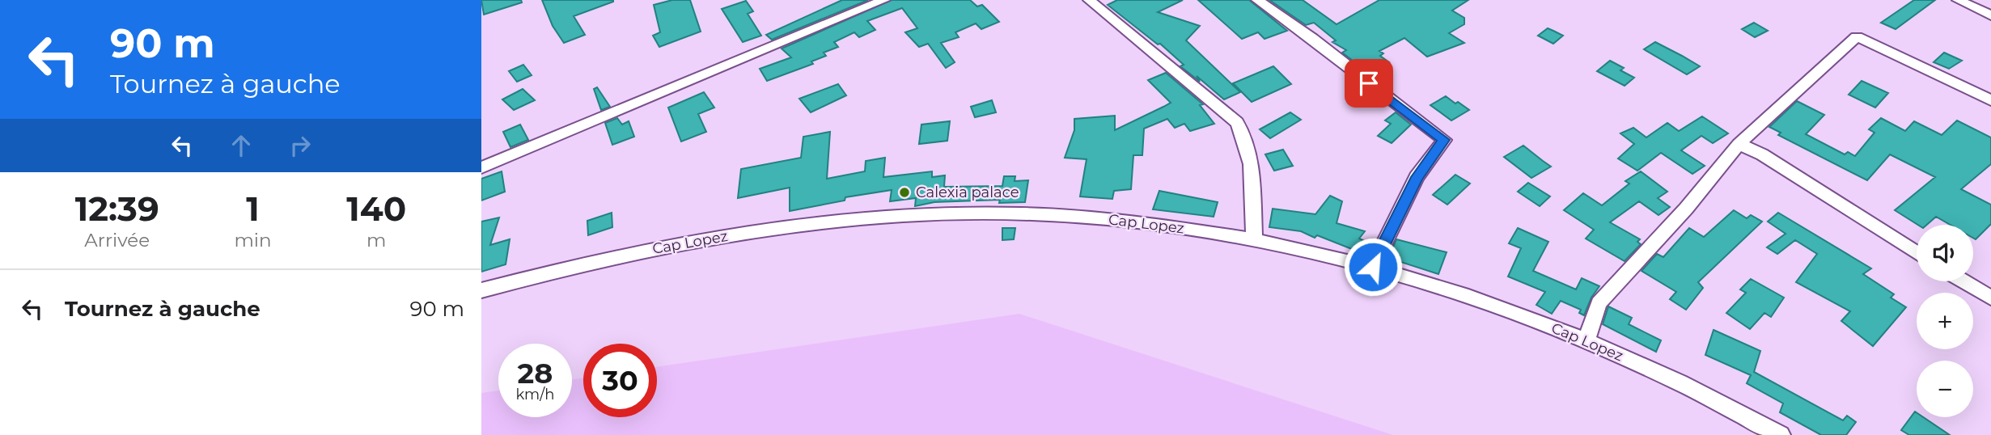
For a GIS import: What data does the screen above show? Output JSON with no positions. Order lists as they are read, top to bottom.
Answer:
{
  "streets": {
    "street": ["Cap Lopez"]
  },
  "places": ["Calexia palace"],
  "page": {
    "turn": ["90 m", "Tournez à gauche"],
    "eta": [
      "12:39",
      "Arrivée",
      "1",
      "min",
      "140",
      "m"
    ],
    "map_buttons": ["+", "−"],
    "list": [
      {
        "name": "Tournez à gauche",
        "value": "90 m"
      }
    ],
    "speed": "28 km/h",
    "limit": "30"
  }
}
